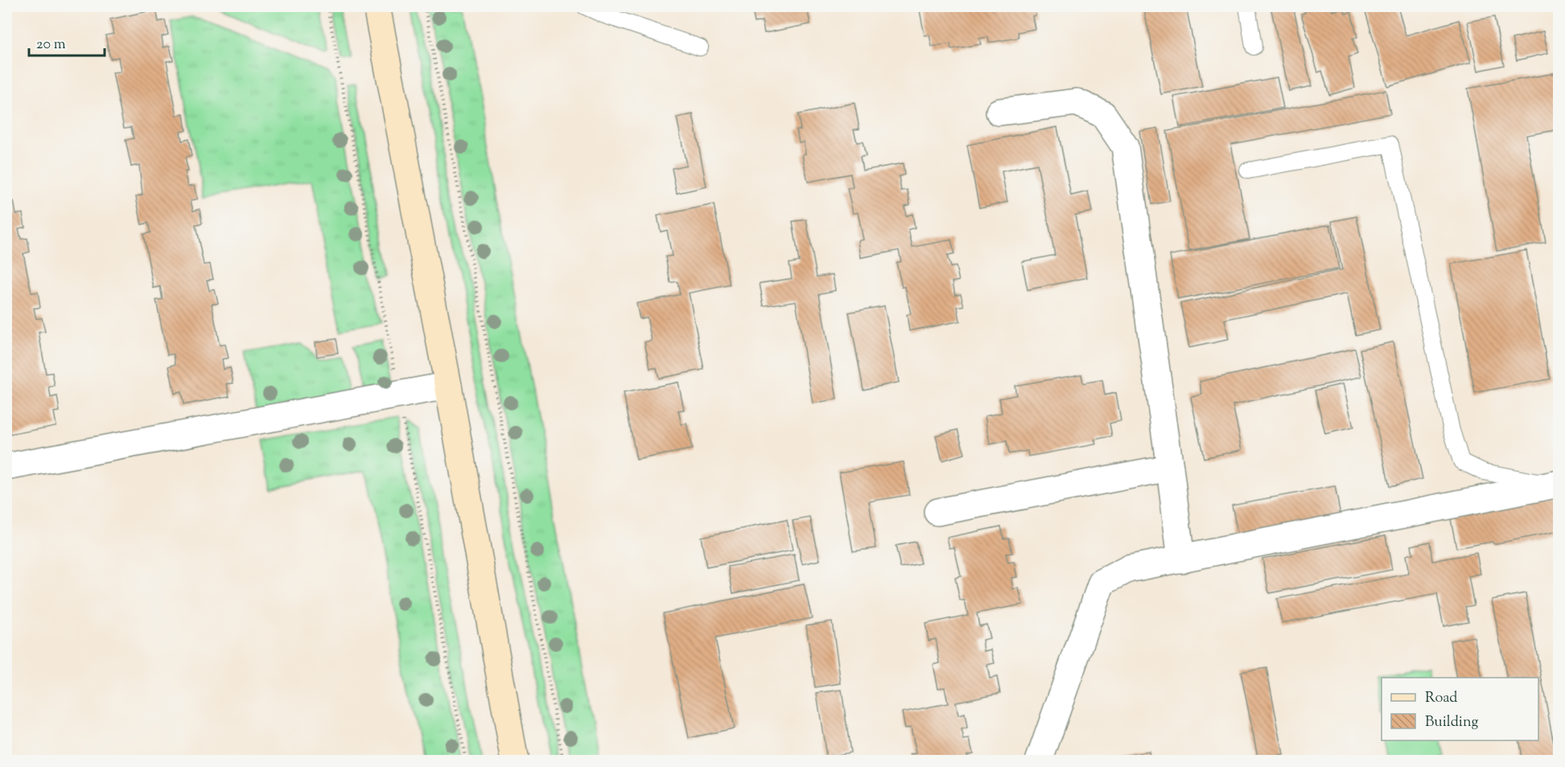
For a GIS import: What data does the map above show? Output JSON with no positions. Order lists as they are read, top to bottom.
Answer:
{
  "legend": ["Road", "Building"],
  "scale_bar": "20 m"
}
